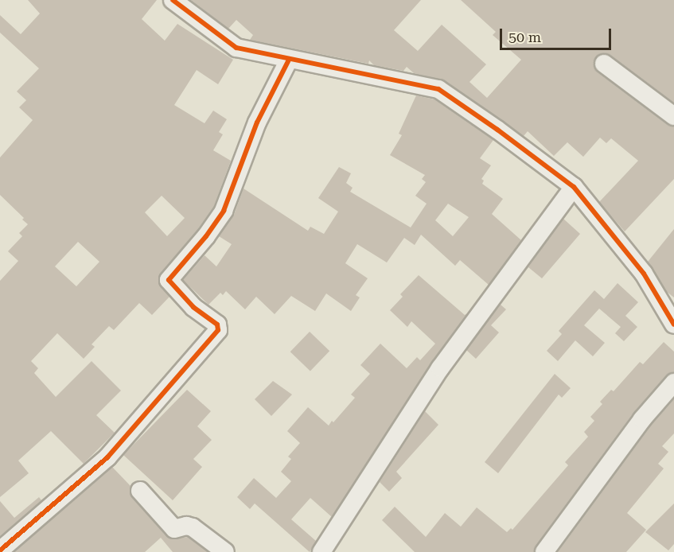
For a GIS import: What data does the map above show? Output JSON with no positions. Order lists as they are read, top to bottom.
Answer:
{
  "scale_bar": "50 m"
}
